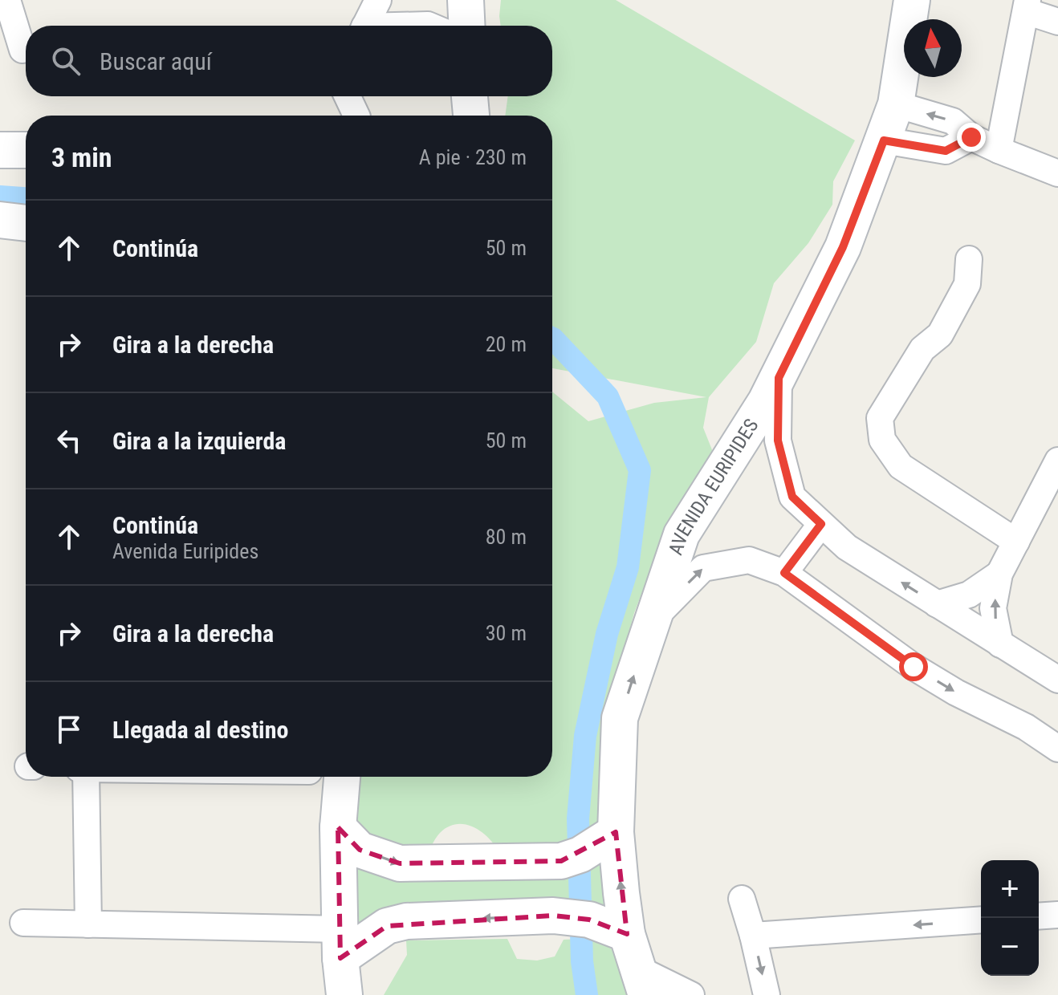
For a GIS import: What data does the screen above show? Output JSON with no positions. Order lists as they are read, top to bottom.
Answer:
{
  "streets": {
    "street": ["AVENIDA EURIPIDES"]
  },
  "north": "top",
  "page": {
    "search": "Buscar aquí",
    "heading": ["3 min", "A pie · 230 m"],
    "list": [
      ["Continúa", "50 m"],
      ["Gira a la derecha", "20 m"],
      ["Gira a la izquierda", "50 m"],
      ["Continúa", "Avenida Euripides", "80 m"],
      ["Gira a la derecha", "30 m"],
      "Llegada al destino"
    ],
    "map_buttons": ["+", "−"]
  }
}
